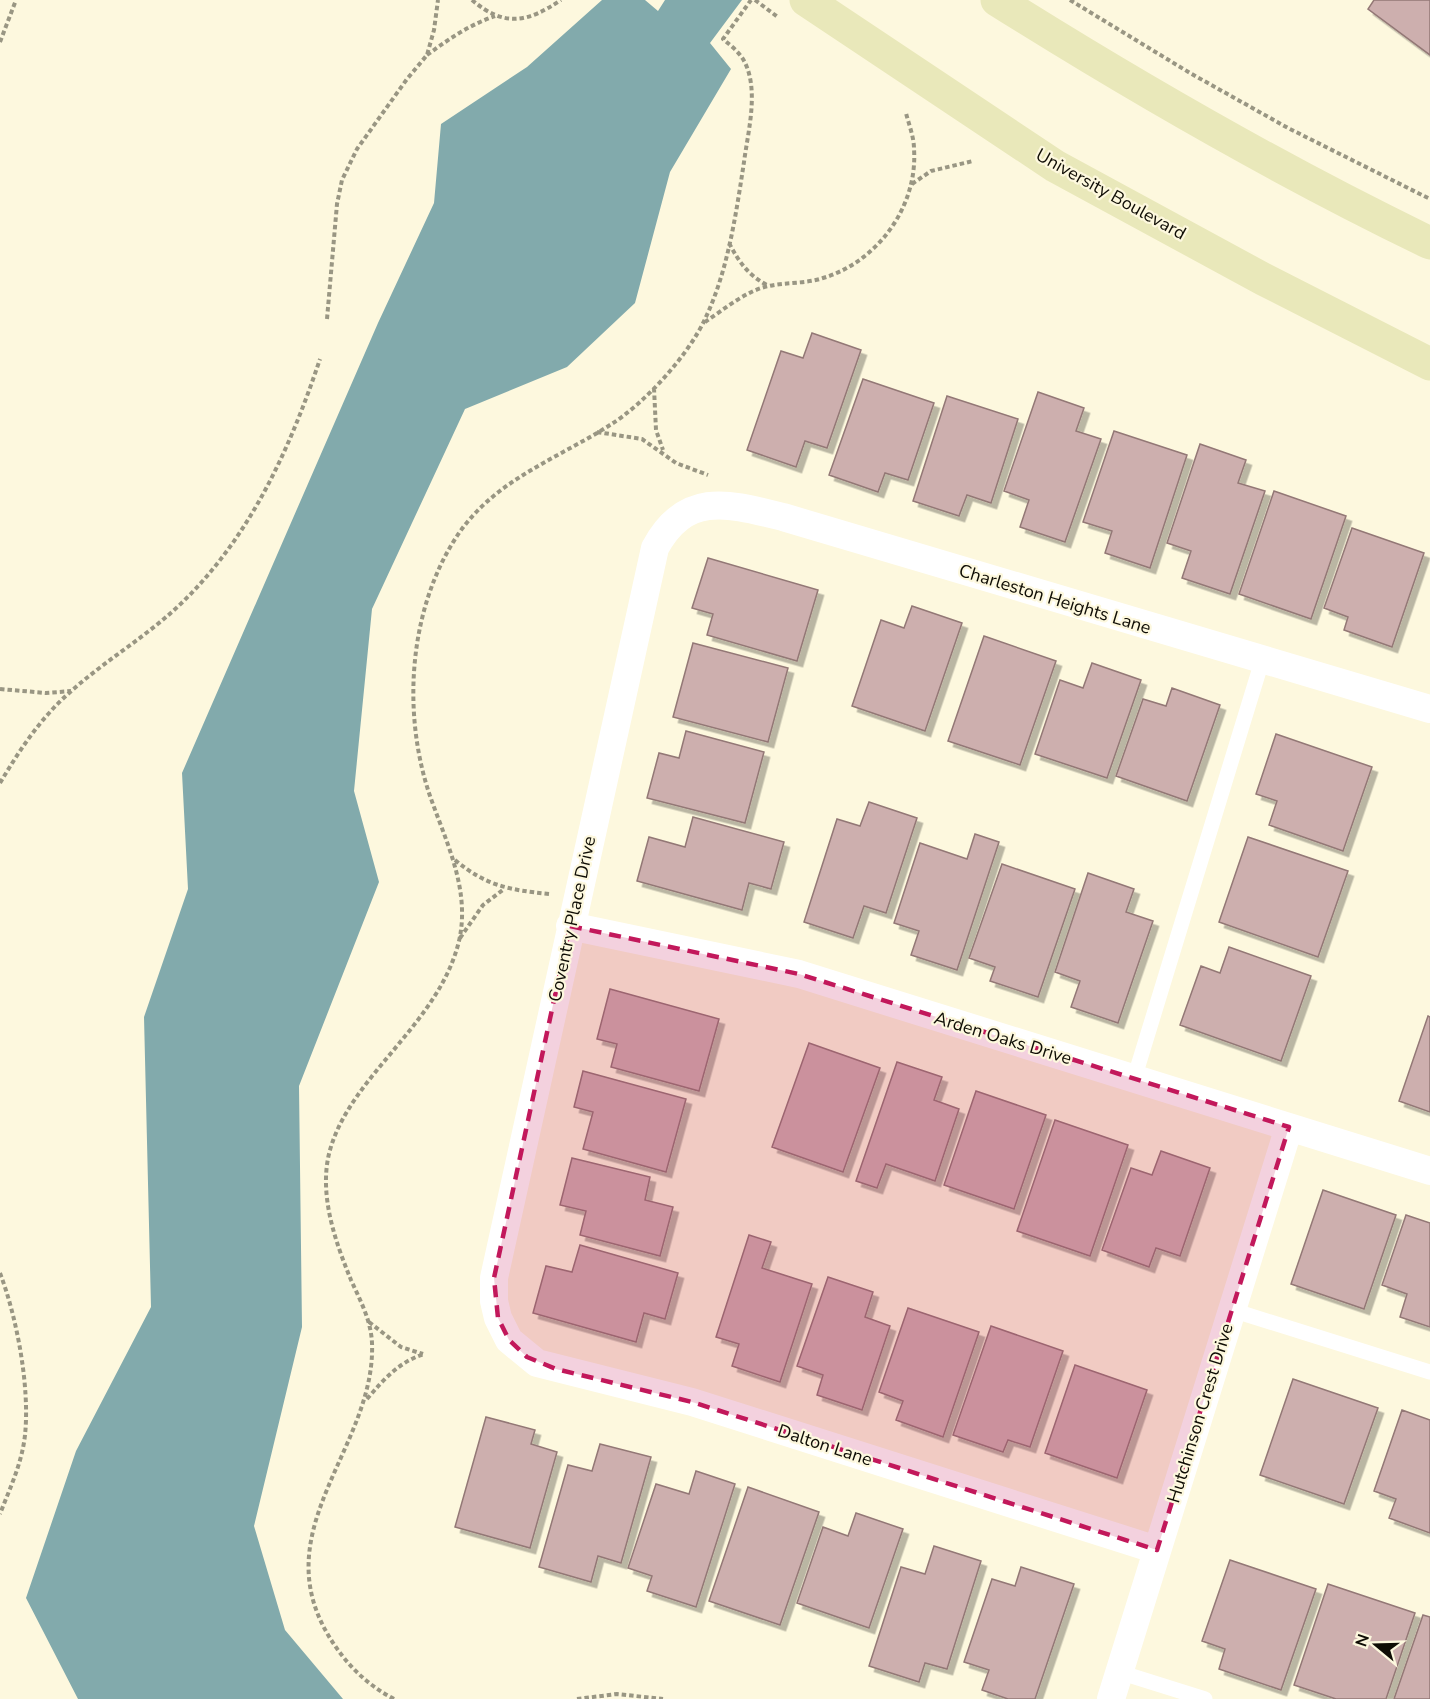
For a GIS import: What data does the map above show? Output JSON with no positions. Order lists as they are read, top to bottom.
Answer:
{
  "streets": {
    "main road": ["University Boulevard"],
    "street": [
      "Charleston Heights Lane",
      "Coventry Place Drive",
      "Arden Oaks Drive",
      "Hutchinson Crest Drive",
      "Dalton Lane"
    ]
  },
  "crossings": [
    ["Charleston Heights Lane", "Coventry Place Drive"],
    ["Coventry Place Drive", "Arden Oaks Drive"],
    ["Coventry Place Drive", "Dalton Lane"],
    ["Arden Oaks Drive", "Hutchinson Crest Drive"],
    ["Hutchinson Crest Drive", "Dalton Lane"]
  ],
  "north": "left"
}
